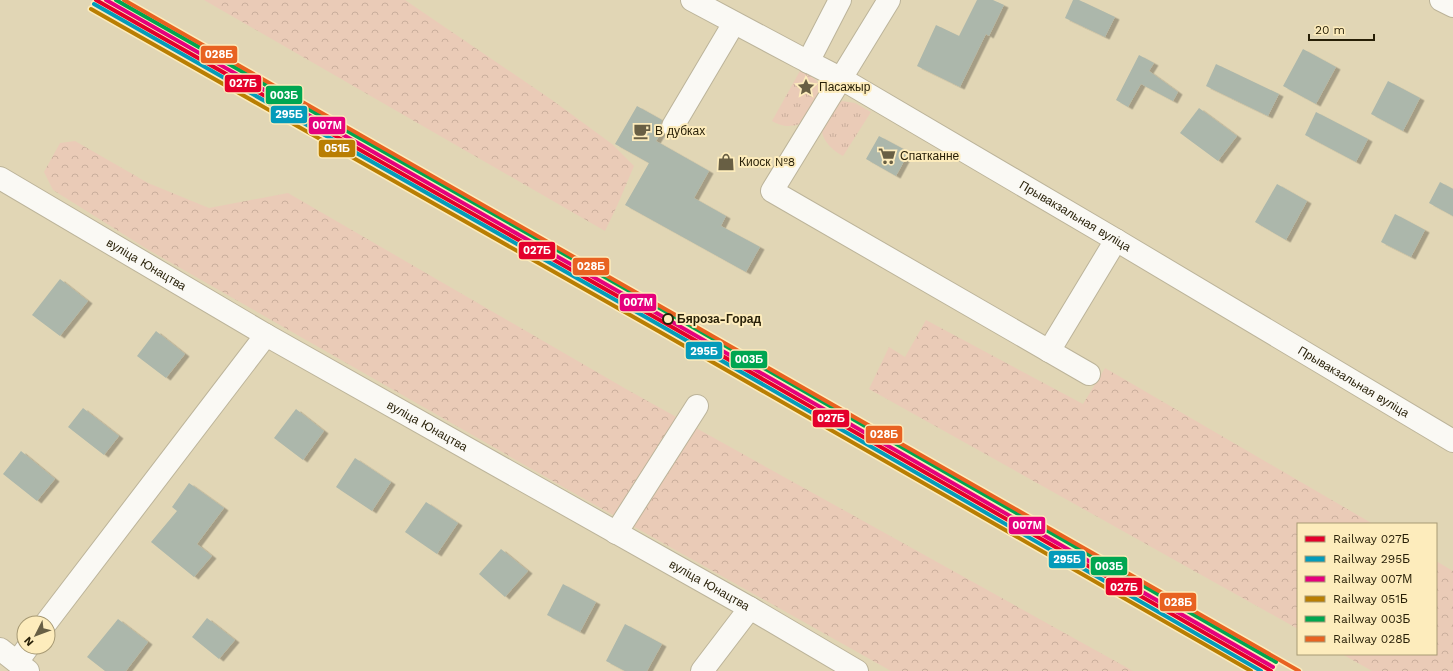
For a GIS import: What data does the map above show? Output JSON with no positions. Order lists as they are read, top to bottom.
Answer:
{
  "streets": {
    "street": ["Прывакзальная вуліца", "вуліца Юнацтва"]
  },
  "places": {
    "place": ["Пасажыр"],
    "cafe": ["В дубках"],
    "supermarket": ["Спатканне"],
    "shop": ["Киоск №8"],
    "other": ["Бяроза-Горад"]
  },
  "lines": [
    "rail line 027Б",
    "rail line 007М",
    "rail line 003Б",
    "rail line 028Б",
    "rail line 295Б",
    "rail line 051Б"
  ],
  "legend": [
    "Railway 027Б",
    "Railway 295Б",
    "Railway 007М",
    "Railway 051Б",
    "Railway 003Б",
    "Railway 028Б"
  ],
  "scale_bar": "20 m",
  "north": "bottom left"
}
